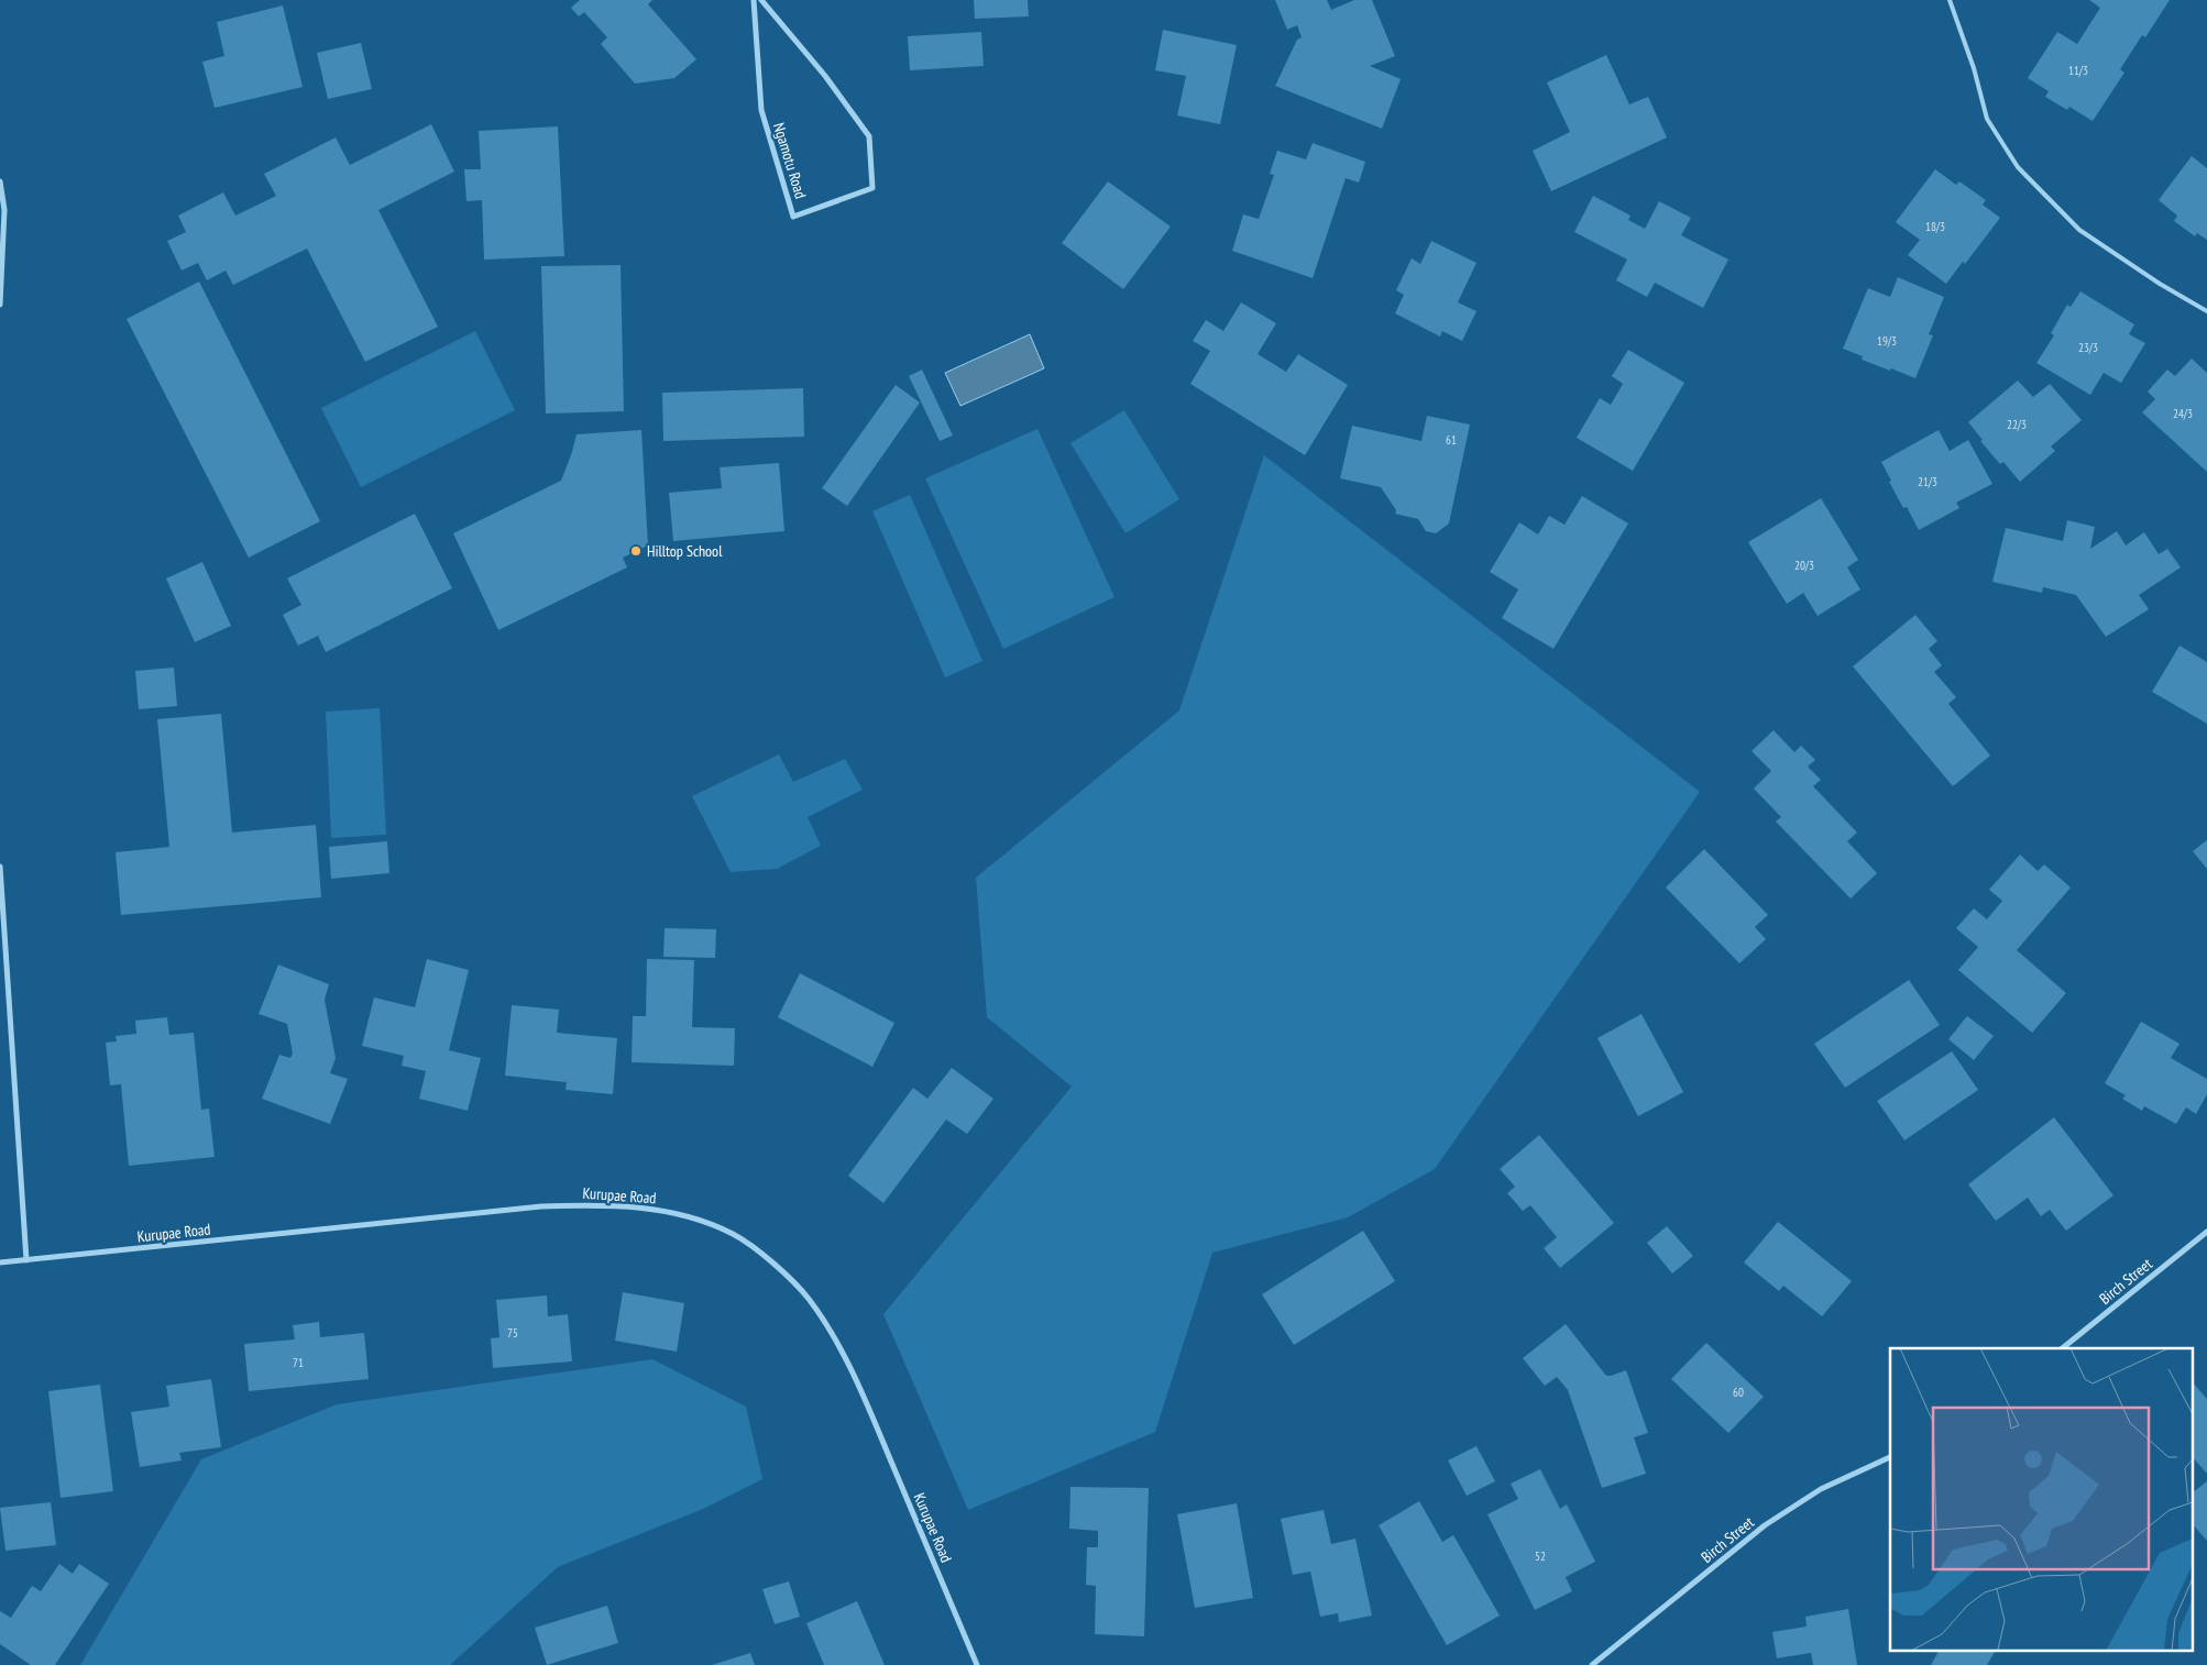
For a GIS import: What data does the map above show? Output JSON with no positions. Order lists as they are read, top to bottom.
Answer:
{
  "streets": {
    "street": ["Ngamotu Road", "Kurupae Road", "Birch Street"]
  },
  "places": ["Hilltop School"],
  "house_numbers": [
    "11/3",
    "18/3",
    "19/3",
    "23/3",
    "24/3",
    "22/3",
    "61",
    "21/3",
    "20/3",
    "75",
    "71",
    "60",
    "52"
  ]
}
